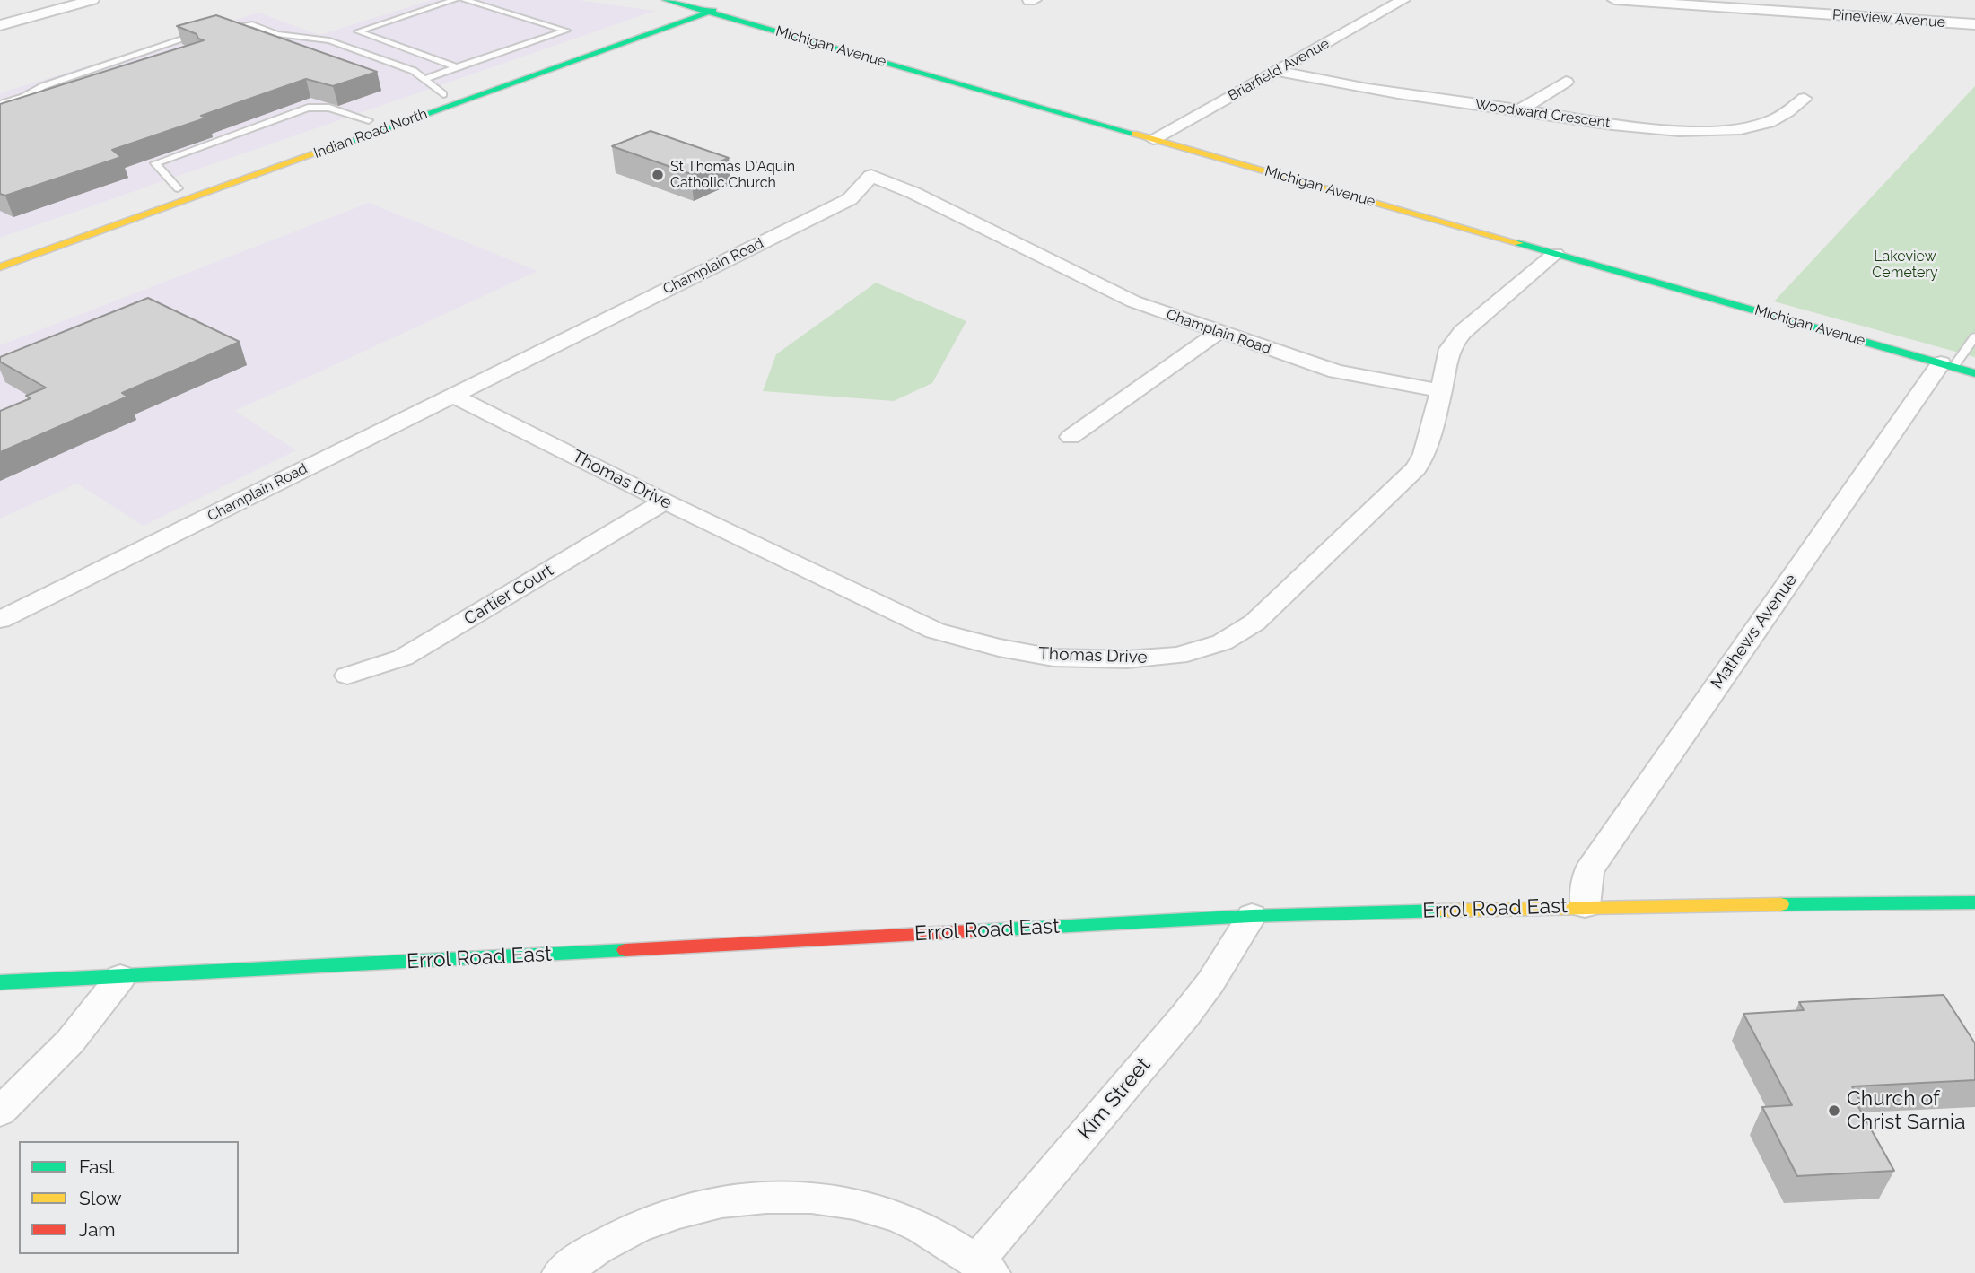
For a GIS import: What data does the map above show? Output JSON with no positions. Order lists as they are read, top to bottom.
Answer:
{
  "streets": {
    "main road": ["Michigan Avenue", "Indian Road North", "Errol Road East"],
    "street": [
      "Pineview Avenue",
      "Briarfield Avenue",
      "Woodward Crescent",
      "Champlain Road",
      "Thomas Drive",
      "Cartier Court",
      "Mathews Avenue",
      "Kim Street"
    ]
  },
  "crossings": [
    ["Michigan Avenue", "Briarfield Avenue"],
    ["Michigan Avenue", "Indian Road North"],
    ["Michigan Avenue", "Thomas Drive"],
    ["Michigan Avenue", "Mathews Avenue"],
    ["Briarfield Avenue", "Woodward Crescent"],
    ["Champlain Road", "Thomas Drive"],
    ["Thomas Drive", "Cartier Court"],
    ["Mathews Avenue", "Errol Road East"],
    ["Errol Road East", "Kim Street"]
  ],
  "parks": ["Lakeview Cemetery"],
  "places": ["St Thomas D'Aquin Catholic Church", "Church of Christ Sarnia"],
  "legend": ["Fast", "Slow", "Jam"]
}
